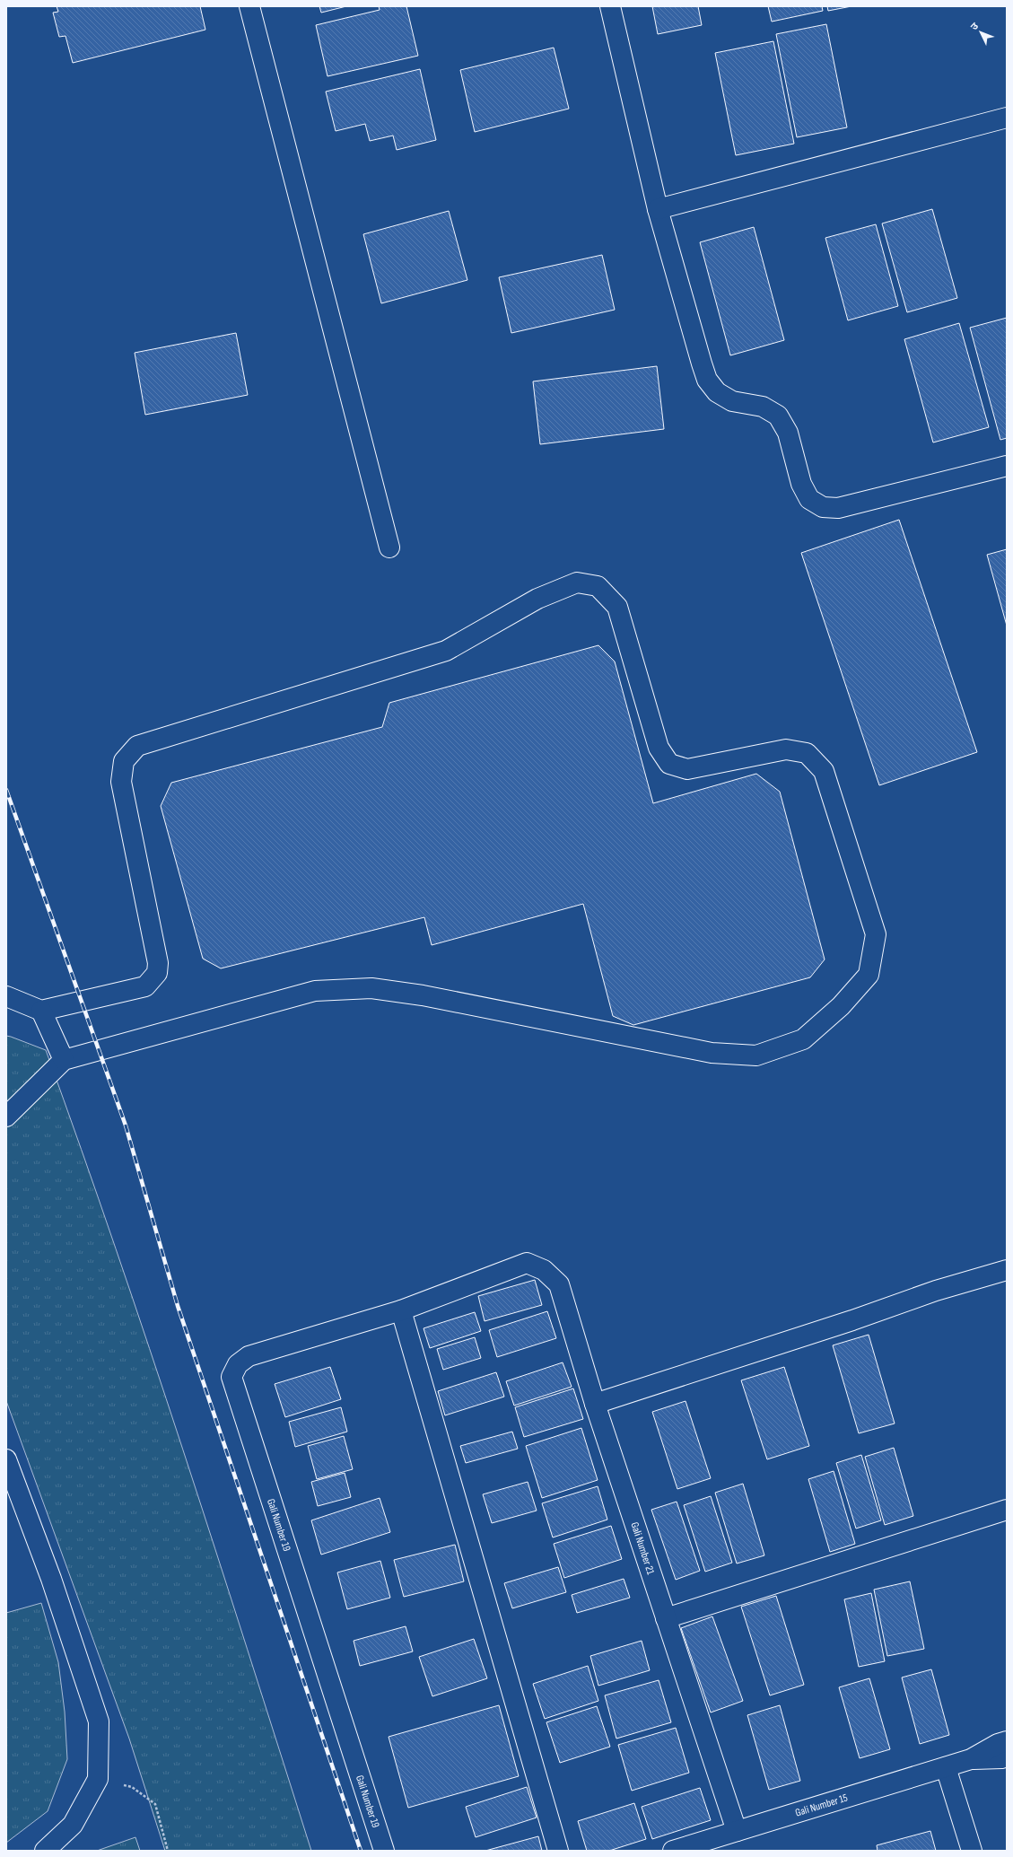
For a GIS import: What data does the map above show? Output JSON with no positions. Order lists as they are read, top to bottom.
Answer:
{
  "streets": {
    "street": ["Gali Number 19", "Gali Number 21", "Gali Number 15"]
  },
  "crossings": [
    ["Gali Number 19", "Gali Number 21"],
    ["Gali Number 21", "Gali Number 15"]
  ],
  "north": "top left"
}
